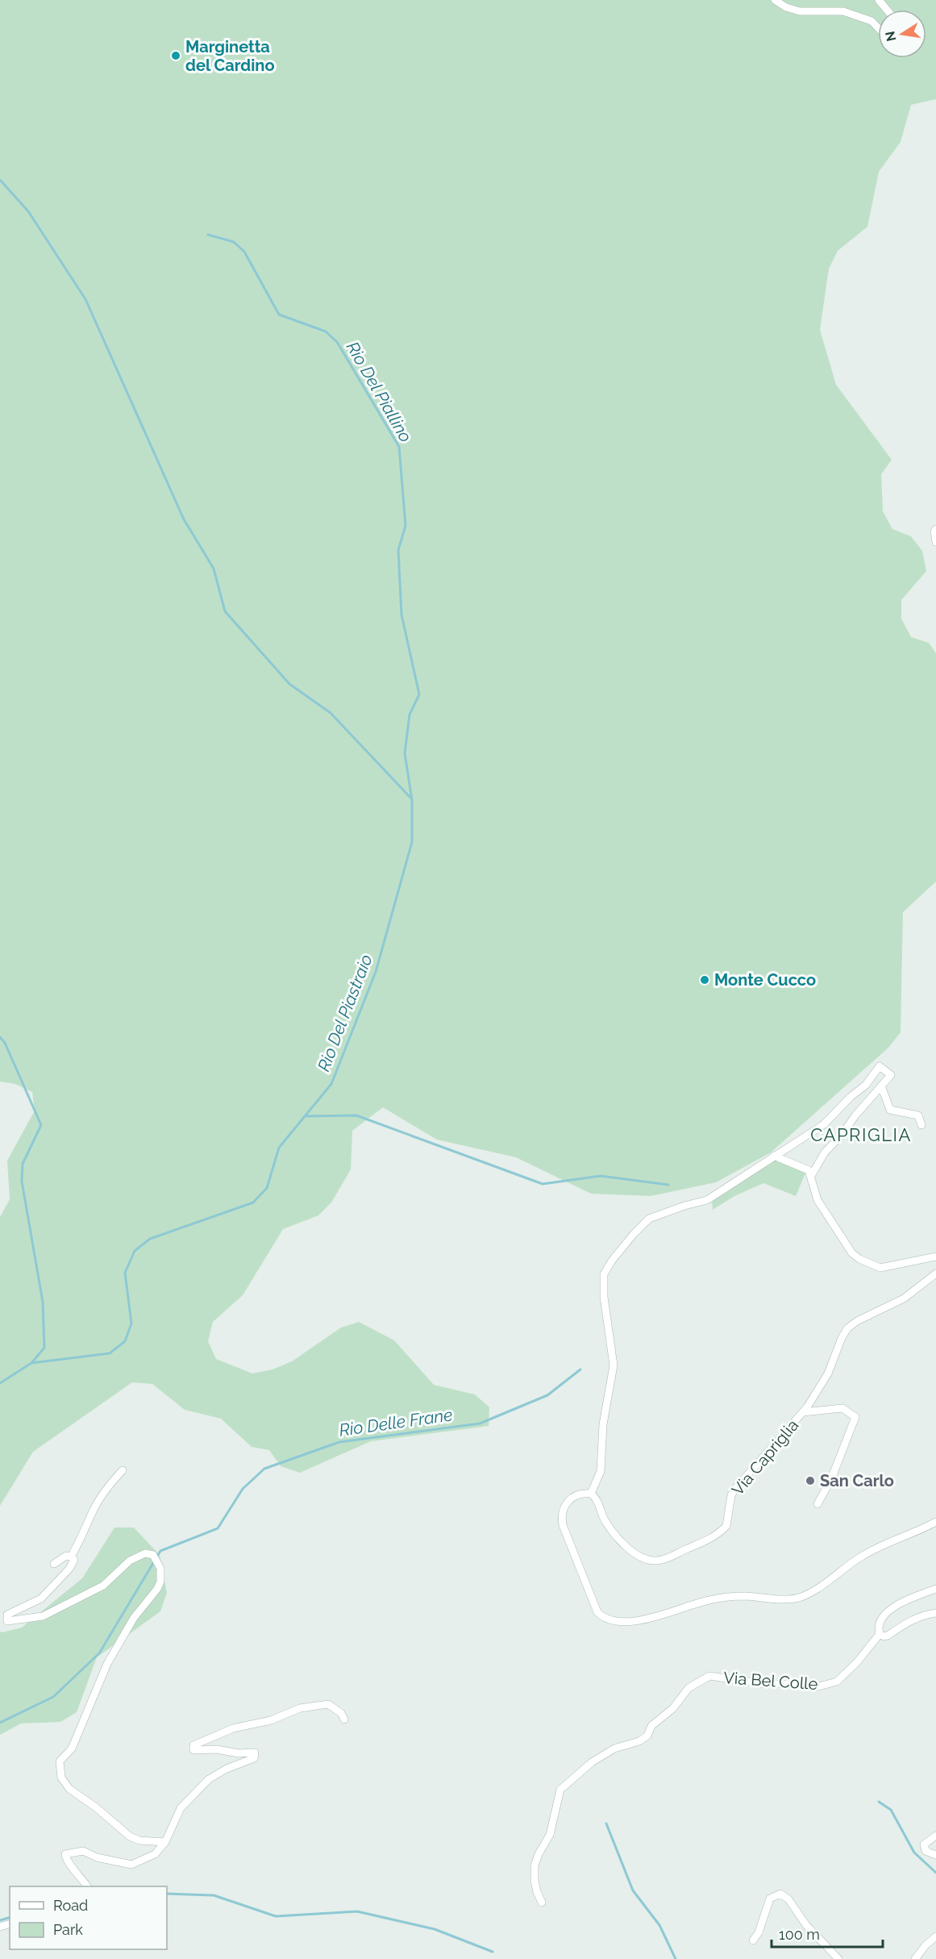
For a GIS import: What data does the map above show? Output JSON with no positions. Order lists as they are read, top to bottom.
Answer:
{
  "streets": {
    "street": ["Via Capriglia", "Via Bel Colle"]
  },
  "districts": ["CAPRIGLIA"],
  "water": ["Rio Del Piallino", "Rio Del Piastraio", "Rio Delle Frane"],
  "places": ["Marginetta del Cardino", "Monte Cucco", "San Carlo"],
  "legend": ["Road", "Park"],
  "scale_bar": "100 m",
  "north": "left"
}
